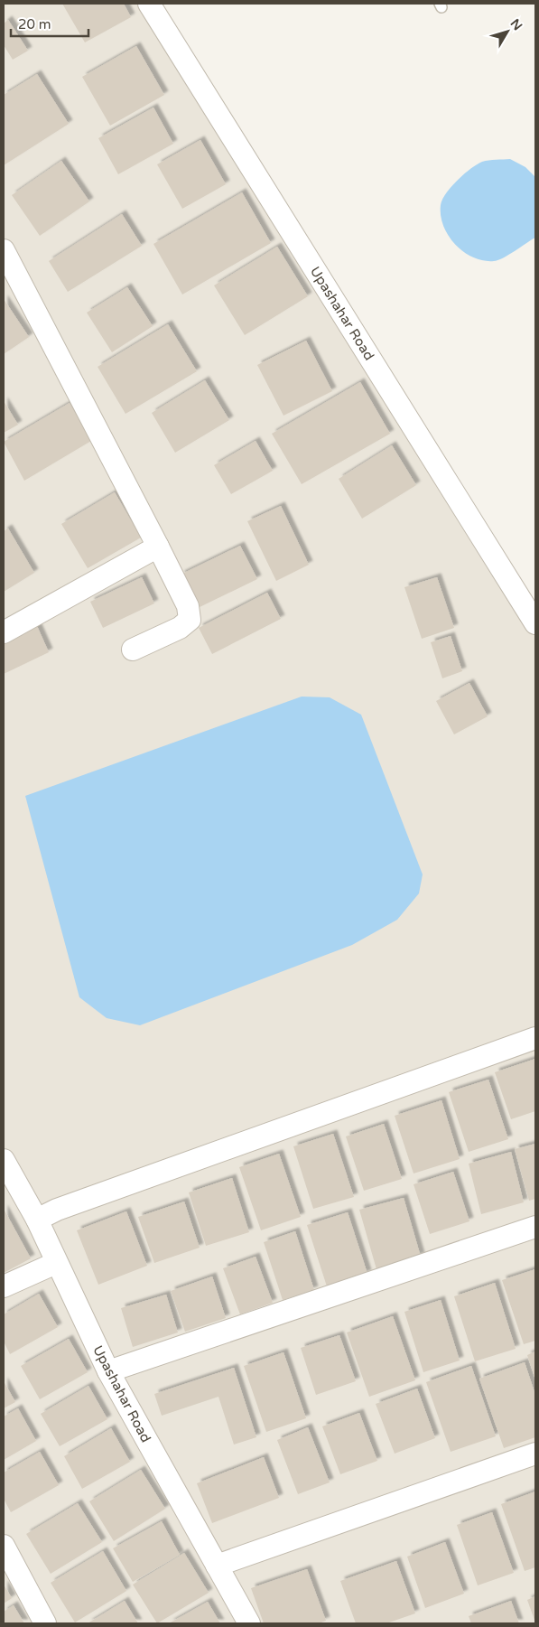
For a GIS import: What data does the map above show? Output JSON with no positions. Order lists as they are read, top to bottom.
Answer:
{
  "streets": {
    "street": ["Upashahar Road"]
  },
  "scale_bar": "20 m",
  "north": "top right"
}
